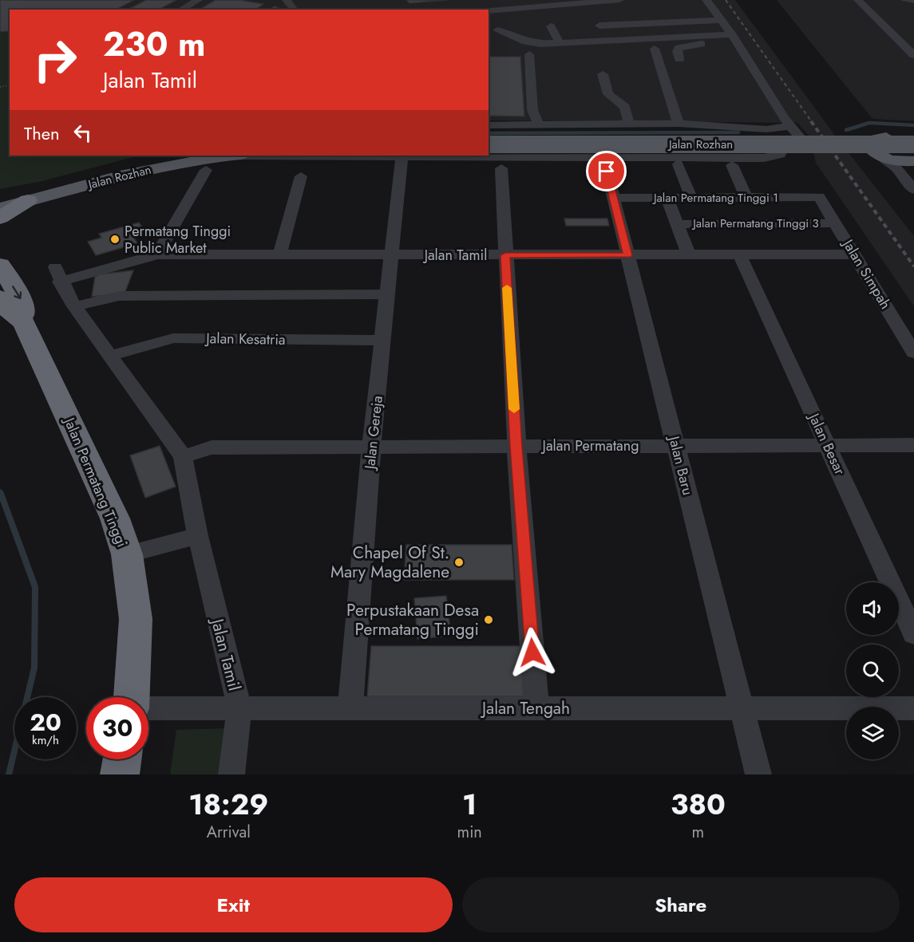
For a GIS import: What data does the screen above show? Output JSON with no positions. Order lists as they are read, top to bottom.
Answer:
{
  "streets": {
    "highway": ["Jalan Permatang Tinggi"],
    "main road": ["Jalan Rozhan"],
    "street": [
      "Jalan Permatang Tinggi 1",
      "Jalan Permatang Tinggi 3",
      "Jalan Tamil",
      "Jalan Simpah",
      "Jalan Kesatria",
      "Jalan Gereja",
      "Jalan Besar",
      "Jalan Permatang",
      "Jalan Baru",
      "Jalan Tengah"
    ]
  },
  "crossings": [
    ["Jalan Permatang Tinggi 1", "Jalan Simpah"],
    ["Jalan Permatang Tinggi 1", "Jalan Baru"],
    ["Jalan Permatang Tinggi 3", "Jalan Simpah"],
    ["Jalan Tamil", "Jalan Simpah"],
    ["Jalan Tamil", "Jalan Kesatria"],
    ["Jalan Tamil", "Jalan Gereja"],
    ["Jalan Tamil", "Jalan Besar"],
    ["Jalan Tamil", "Jalan Permatang"],
    ["Jalan Tamil", "Jalan Baru"],
    ["Jalan Tamil", "Jalan Tengah"],
    ["Jalan Kesatria", "Jalan Gereja"],
    ["Jalan Gereja", "Jalan Permatang"],
    ["Jalan Gereja", "Jalan Tengah"],
    ["Jalan Besar", "Jalan Permatang"],
    ["Jalan Permatang", "Jalan Baru"],
    ["Jalan Baru", "Jalan Tengah"]
  ],
  "places": ["Permatang Tinggi Public Market", "Chapel Of St. Mary Magdalene", "Perpustakaan Desa Permatang Tinggi"],
  "page": {
    "turn": ["230 m", "Jalan Tamil"],
    "then": "Then",
    "speed": "20 km/h",
    "limit": "30",
    "eta": [
      "18:29",
      "Arrival",
      "1",
      "min",
      "380",
      "m"
    ],
    "buttons": ["Exit", "Share"]
  }
}
